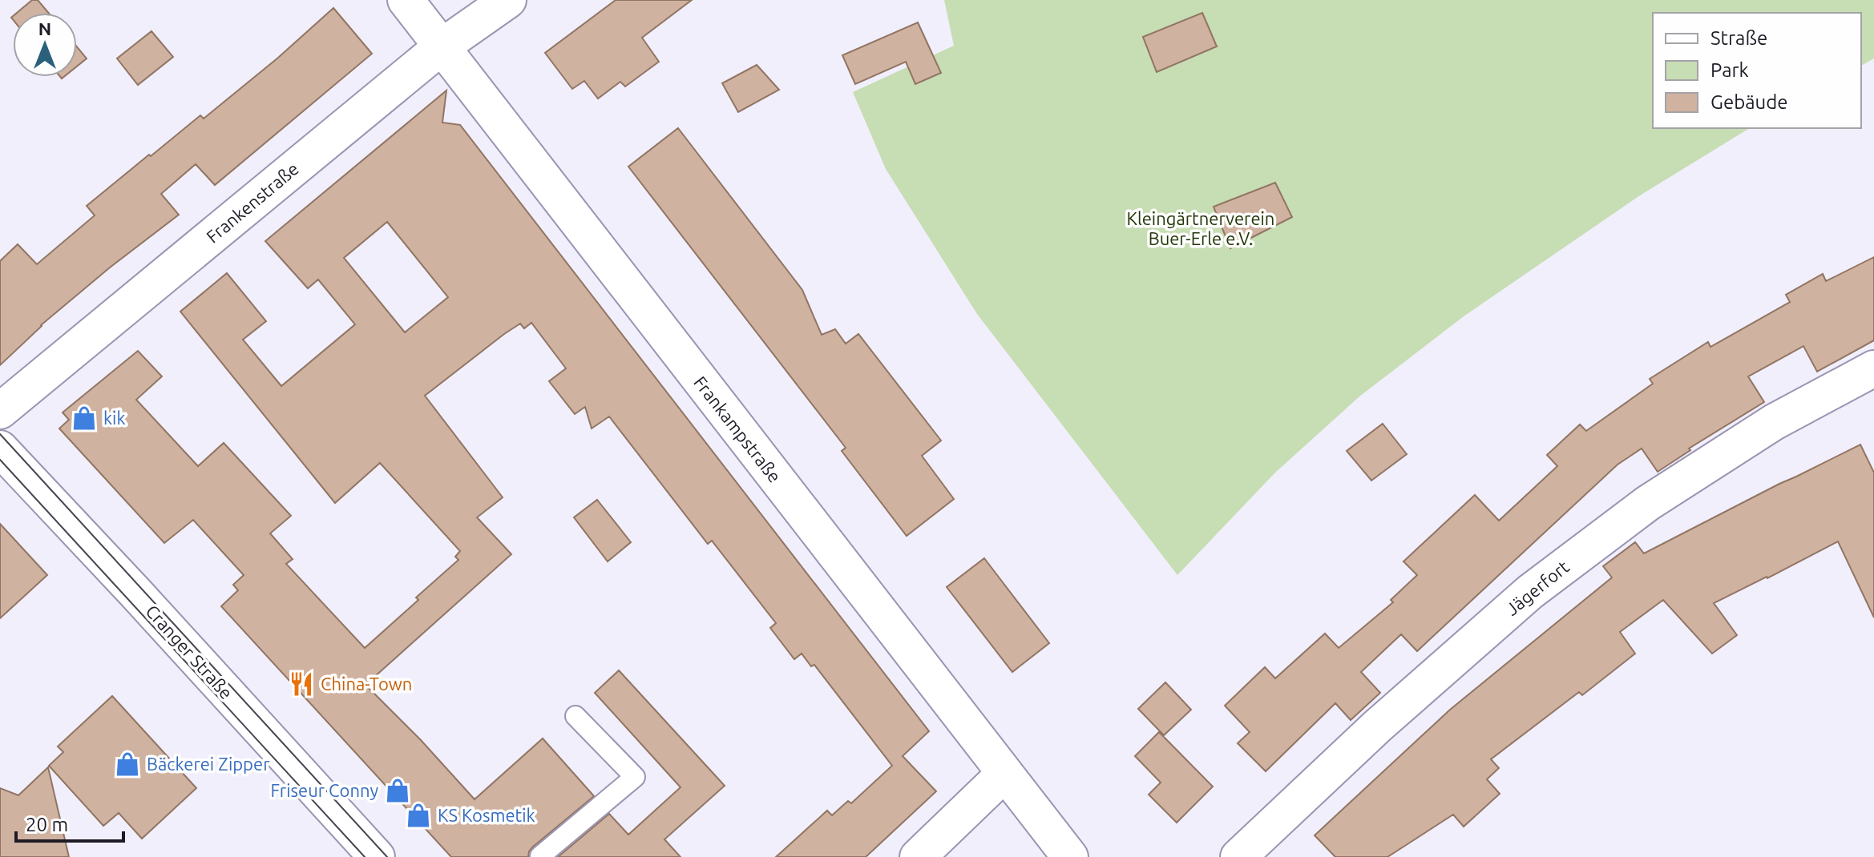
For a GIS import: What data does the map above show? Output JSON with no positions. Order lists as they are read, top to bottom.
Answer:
{
  "streets": {
    "street": [
      "Frankenstraße",
      "Frankampstraße",
      "Jägerfort",
      "Cranger Straße"
    ]
  },
  "crossings": [
    ["Frankenstraße", "Frankampstraße"]
  ],
  "parks": ["Kleingärtnerverein Buer-Erle e.V."],
  "places": {
    "shop": [
      "kik",
      "Bäckerei Zipper",
      "Friseur Conny",
      "KS Kosmetik"
    ],
    "restaurant": ["China-Town"]
  },
  "legend": ["Straße", "Park", "Gebäude"],
  "scale_bar": "20 m",
  "north": "top"
}
